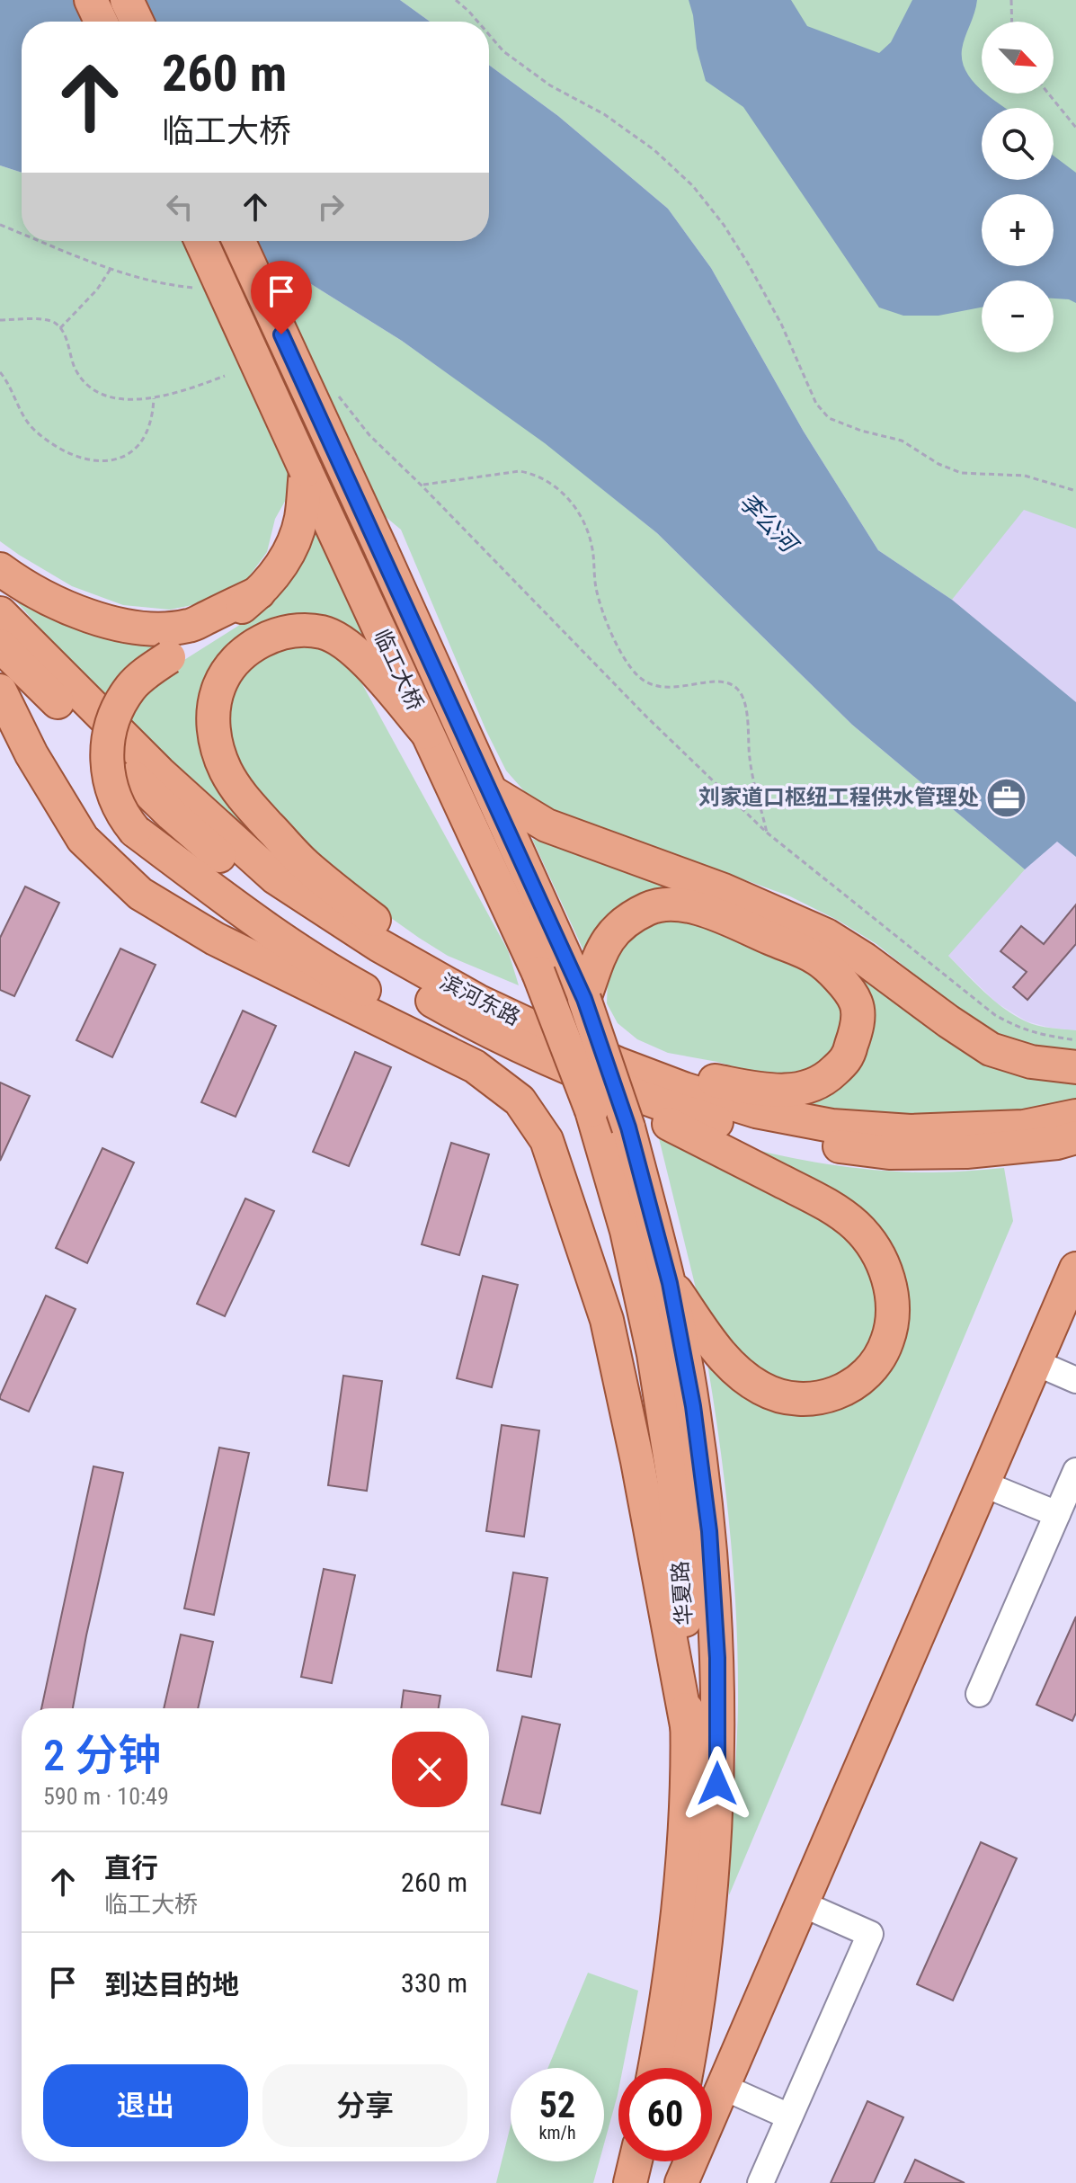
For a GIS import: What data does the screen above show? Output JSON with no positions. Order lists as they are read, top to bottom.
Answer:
{
  "streets": {
    "main road": ["临工大桥", "滨河东路", "华夏路"]
  },
  "crossings": [
    ["临工大桥", "华夏路"]
  ],
  "water": ["李公河"],
  "places": {
    "office": ["刘家道口枢纽工程供水管理处"]
  },
  "north": "bottom right",
  "page": {
    "map_buttons": ["+", "−"],
    "turn": ["260 m", "临工大桥"],
    "heading": ["2 分钟", "590 m · 10:49"],
    "list": [
      {
        "name": "直行",
        "note": "临工大桥",
        "value": "260 m"
      },
      {
        "name": "到达目的地",
        "value": "330 m"
      }
    ],
    "buttons": ["退出", "分享"],
    "speed": "52 km/h",
    "limit": "60"
  }
}
